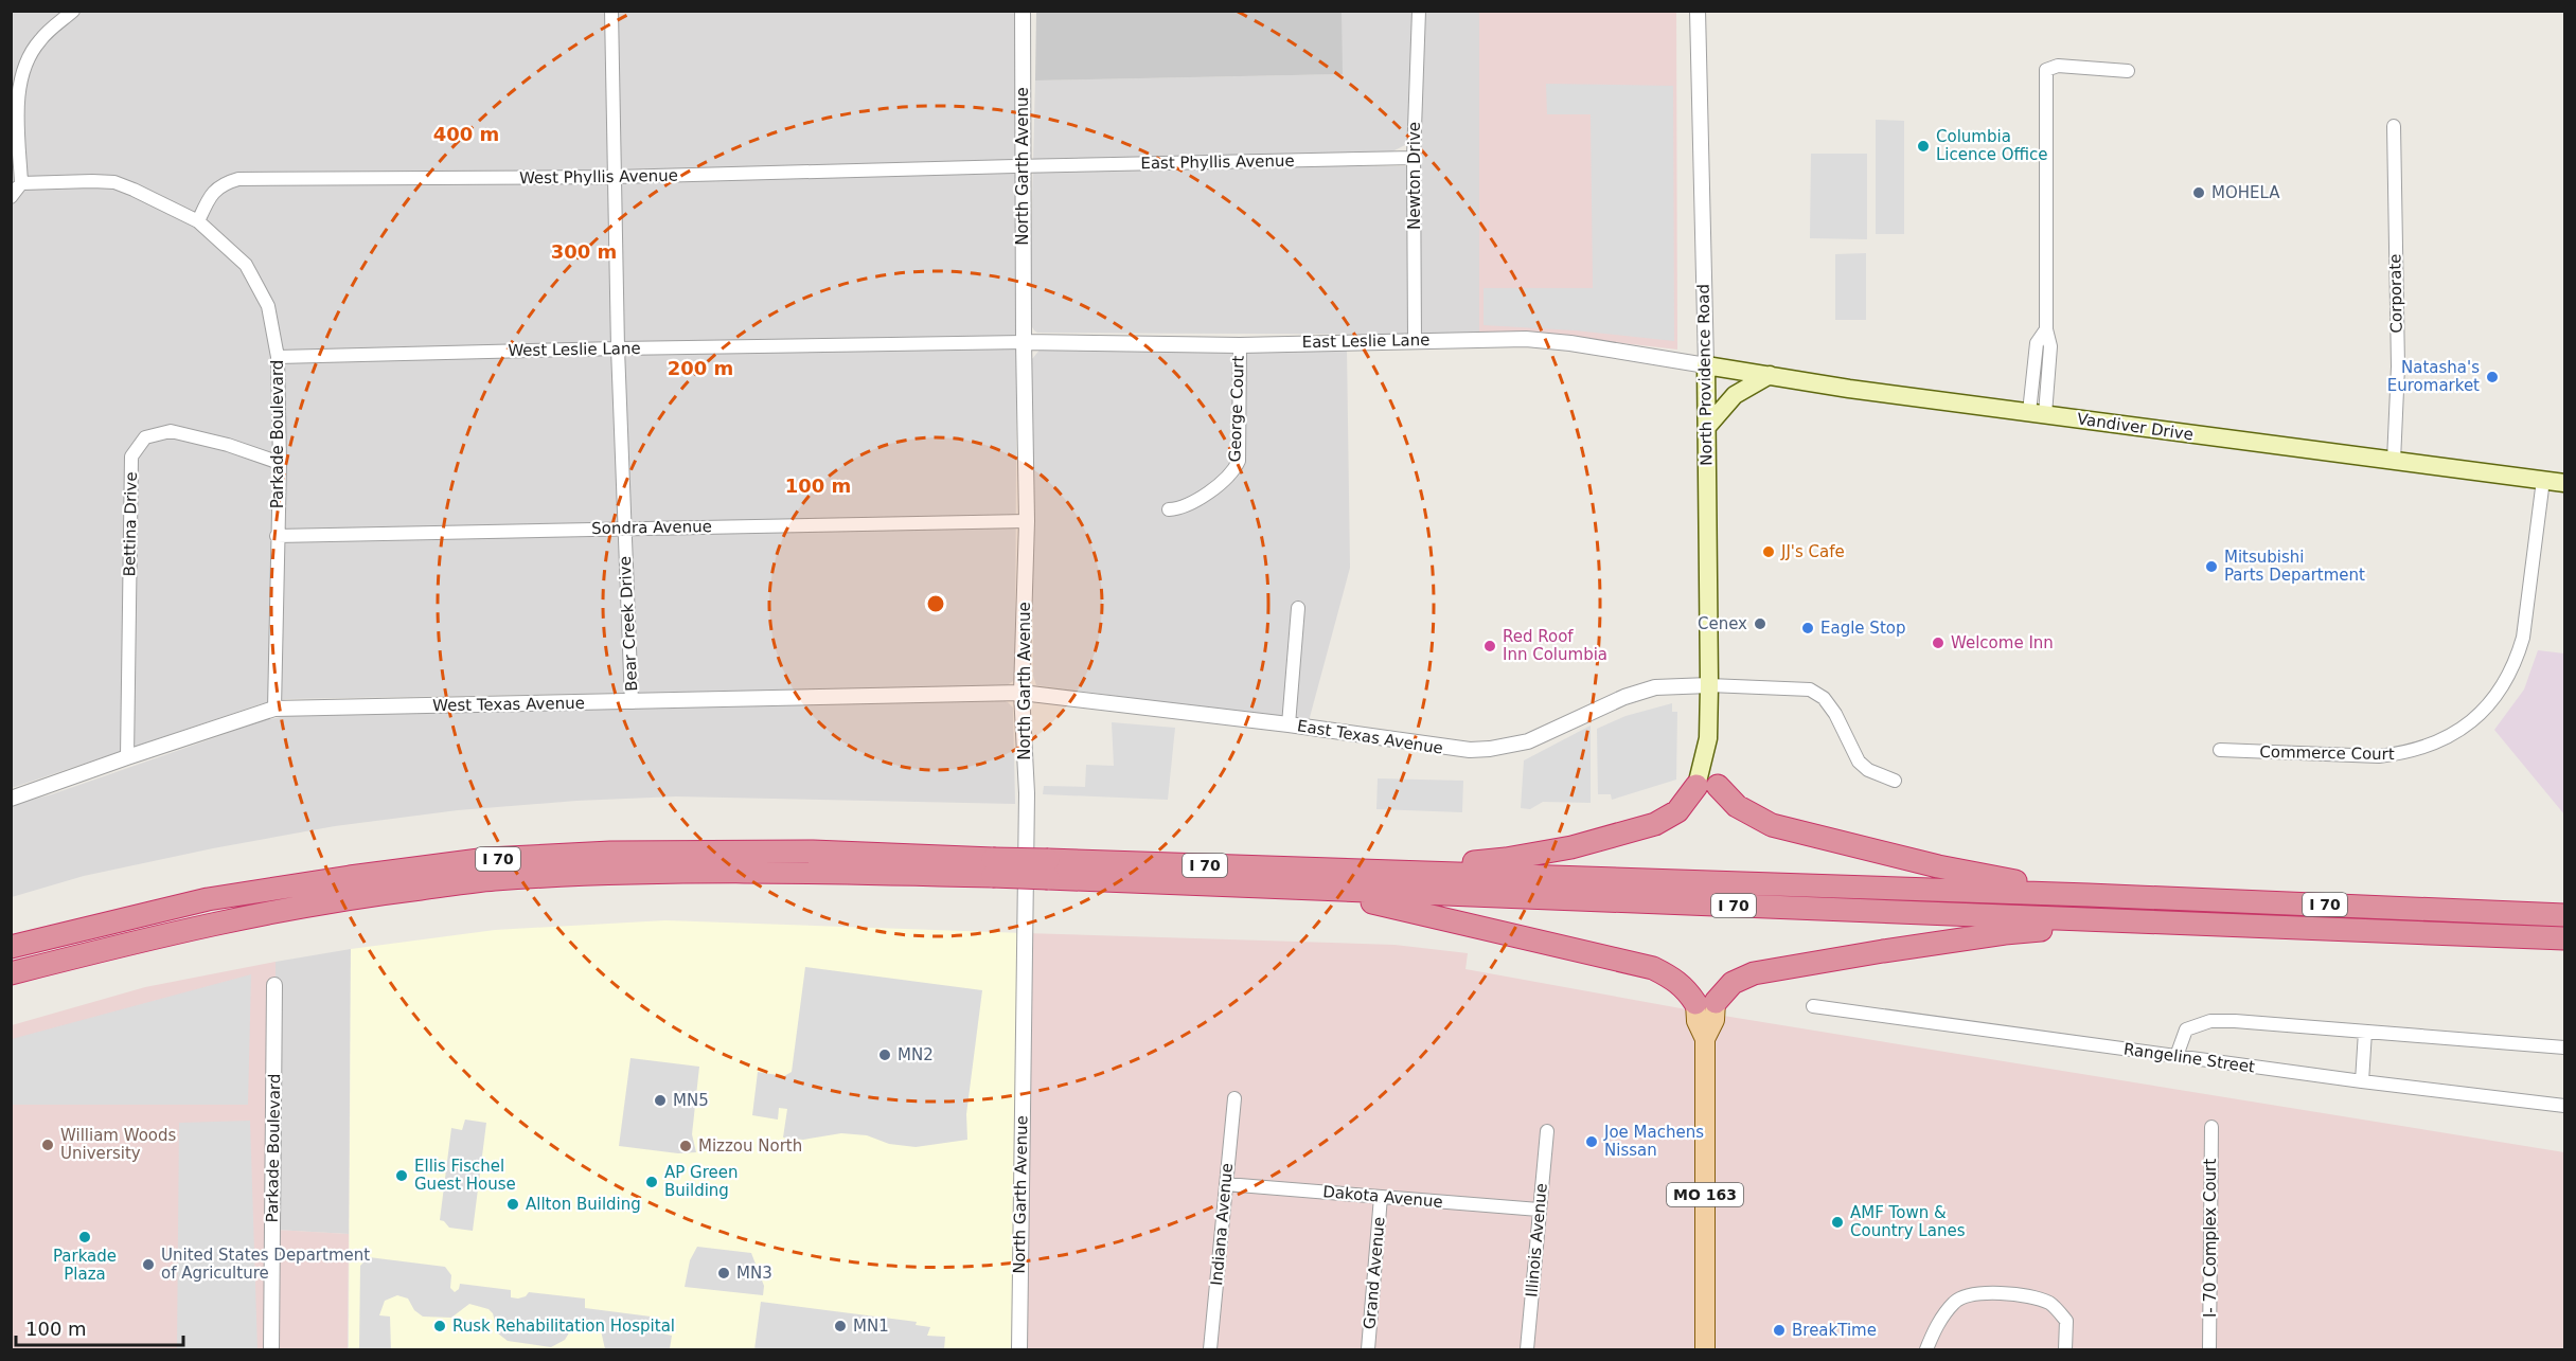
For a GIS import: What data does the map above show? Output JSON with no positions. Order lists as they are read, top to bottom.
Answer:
{
  "streets": {
    "highway": ["I 70"],
    "main road": ["North Providence Road", "Vandiver Drive", "MO 163"],
    "street": [
      "East Phyllis Avenue",
      "North Garth Avenue",
      "Newton Drive",
      "West Phyllis Avenue",
      "Corporate",
      "East Leslie Lane",
      "West Leslie Lane",
      "George Court",
      "Parkade Boulevard",
      "Bettina Drive",
      "Sondra Avenue",
      "Bear Creek Drive",
      "West Texas Avenue",
      "East Texas Avenue",
      "Commerce Court",
      "Rangeline Street",
      "Dakota Avenue",
      "Indiana Avenue",
      "I- 70 Complex Court",
      "Illinois Avenue",
      "Grand Avenue"
    ]
  },
  "crossings": [
    ["East Phyllis Avenue", "North Garth Avenue"],
    ["East Phyllis Avenue", "Newton Drive"],
    ["East Phyllis Avenue", "West Phyllis Avenue"],
    ["North Garth Avenue", "West Phyllis Avenue"],
    ["North Garth Avenue", "East Leslie Lane"],
    ["North Garth Avenue", "West Leslie Lane"],
    ["North Garth Avenue", "Sondra Avenue"],
    ["North Garth Avenue", "West Texas Avenue"],
    ["North Garth Avenue", "East Texas Avenue"],
    ["Newton Drive", "East Leslie Lane"],
    ["West Phyllis Avenue", "Parkade Boulevard"],
    ["West Phyllis Avenue", "Bear Creek Drive"],
    ["Corporate", "Vandiver Drive"],
    ["East Leslie Lane", "West Leslie Lane"],
    ["East Leslie Lane", "North Providence Road"],
    ["East Leslie Lane", "George Court"],
    ["East Leslie Lane", "Vandiver Drive"],
    ["West Leslie Lane", "Parkade Boulevard"],
    ["West Leslie Lane", "Bear Creek Drive"],
    ["North Providence Road", "Vandiver Drive"],
    ["North Providence Road", "East Texas Avenue"],
    ["Vandiver Drive", "Commerce Court"],
    ["Parkade Boulevard", "Bettina Drive"],
    ["Parkade Boulevard", "Sondra Avenue"],
    ["Parkade Boulevard", "West Texas Avenue"],
    ["Bettina Drive", "West Texas Avenue"],
    ["Sondra Avenue", "Bear Creek Drive"],
    ["Bear Creek Drive", "West Texas Avenue"],
    ["West Texas Avenue", "East Texas Avenue"],
    ["Dakota Avenue", "Indiana Avenue"],
    ["Dakota Avenue", "Illinois Avenue"],
    ["Dakota Avenue", "Grand Avenue"]
  ],
  "places": [
    "Columbia Licence Office",
    "MOHELA",
    "Natasha's Euromarket",
    "JJ's Cafe",
    "Mitsubishi Parts Department",
    "Cenex",
    "Eagle Stop",
    "Welcome Inn",
    "Red Roof Inn Columbia",
    "MN2",
    "MN5",
    "Joe Machens Nissan",
    "William Woods University",
    "Mizzou North",
    "Ellis Fischel Guest House",
    "AP Green Building",
    "Allton Building",
    "AMF Town & Country Lanes",
    "Parkade Plaza",
    "United States Department of Agriculture",
    "MN3",
    "Rusk Rehabilitation Hospital",
    "MN1",
    "BreakTime"
  ],
  "scale_bar": "100 m",
  "rings": [
    "400 m",
    "300 m",
    "200 m",
    "100 m"
  ]
}
